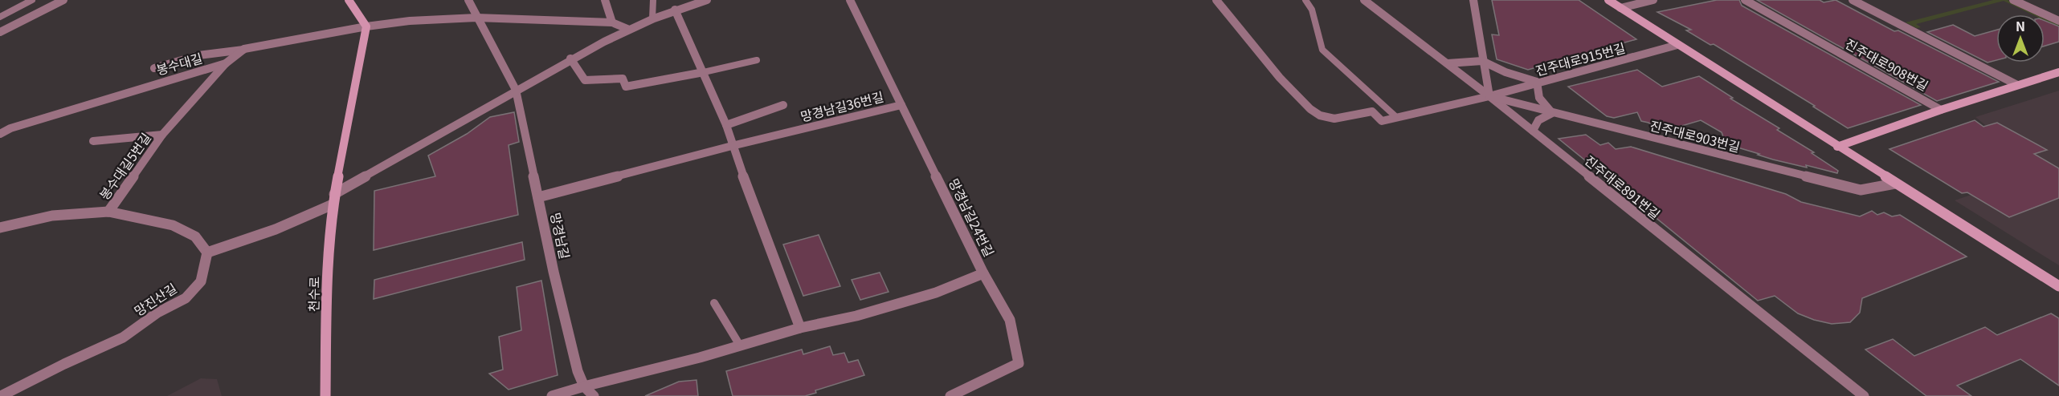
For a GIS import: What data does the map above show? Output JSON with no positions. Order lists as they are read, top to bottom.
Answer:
{
  "streets": {
    "street": [
      "진주대로915번길",
      "봉수대길",
      "진주대로908번길",
      "망경남길36번길",
      "진주대로903번길",
      "봉수대길5번길",
      "진주대로891번길",
      "망경남길24번길",
      "망경남길",
      "천수로",
      "망진산길"
    ]
  },
  "crossings": [
    ["진주대로915번길", "진주대로903번길"],
    ["진주대로915번길", "진주대로891번길"],
    ["봉수대길", "봉수대길5번길"],
    ["봉수대길", "천수로"],
    ["망경남길36번길", "망경남길24번길"],
    ["망경남길36번길", "망경남길"],
    ["진주대로903번길", "진주대로891번길"],
    ["망경남길24번길", "망경남길"]
  ],
  "north": "top"
}
